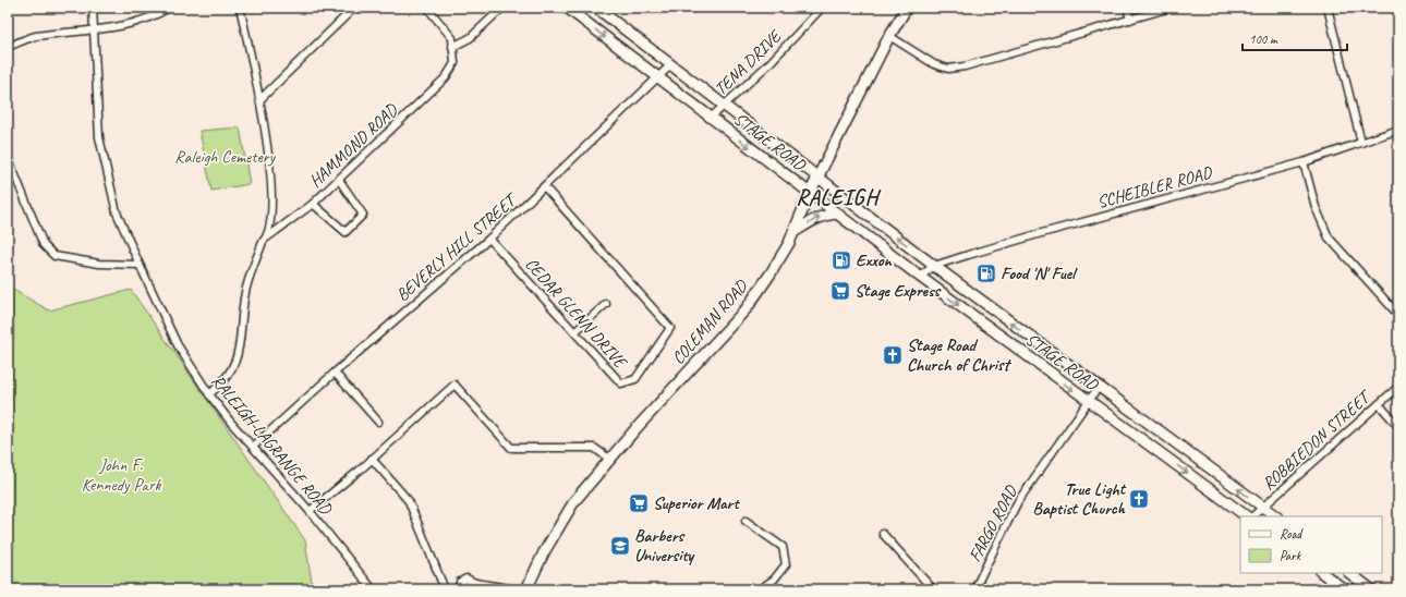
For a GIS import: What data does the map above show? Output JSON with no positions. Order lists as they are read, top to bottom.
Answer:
{
  "streets": {
    "main road": ["STAGE ROAD", "COLEMAN ROAD"],
    "street": [
      "TENA DRIVE",
      "HAMMOND ROAD",
      "SCHEIBLER ROAD",
      "BEVERLY HILL STREET",
      "CEDAR GLENN DRIVE",
      "ROBBIEDON STREET",
      "RALEIGH-LAGRANGE ROAD",
      "FARGO ROAD"
    ]
  },
  "crossings": [
    ["TENA DRIVE", "STAGE ROAD"],
    ["STAGE ROAD", "SCHEIBLER ROAD"],
    ["STAGE ROAD", "BEVERLY HILL STREET"],
    ["STAGE ROAD", "COLEMAN ROAD"],
    ["STAGE ROAD", "ROBBIEDON STREET"],
    ["STAGE ROAD", "FARGO ROAD"],
    ["BEVERLY HILL STREET", "CEDAR GLENN DRIVE"],
    ["BEVERLY HILL STREET", "RALEIGH-LAGRANGE ROAD"]
  ],
  "districts": ["RALEIGH"],
  "parks": ["Raleigh Cemetery", "John F. Kennedy Park"],
  "places": {
    "fuel station": ["Exxon", "Food 'N' Fuel"],
    "supermarket": ["Stage Express", "Superior Mart"],
    "church": ["Stage Road Church of Christ", "True Light Baptist Church"],
    "school or university": ["Barbers University"]
  },
  "legend": ["Road", "Park"],
  "scale_bar": "100 m"
}
